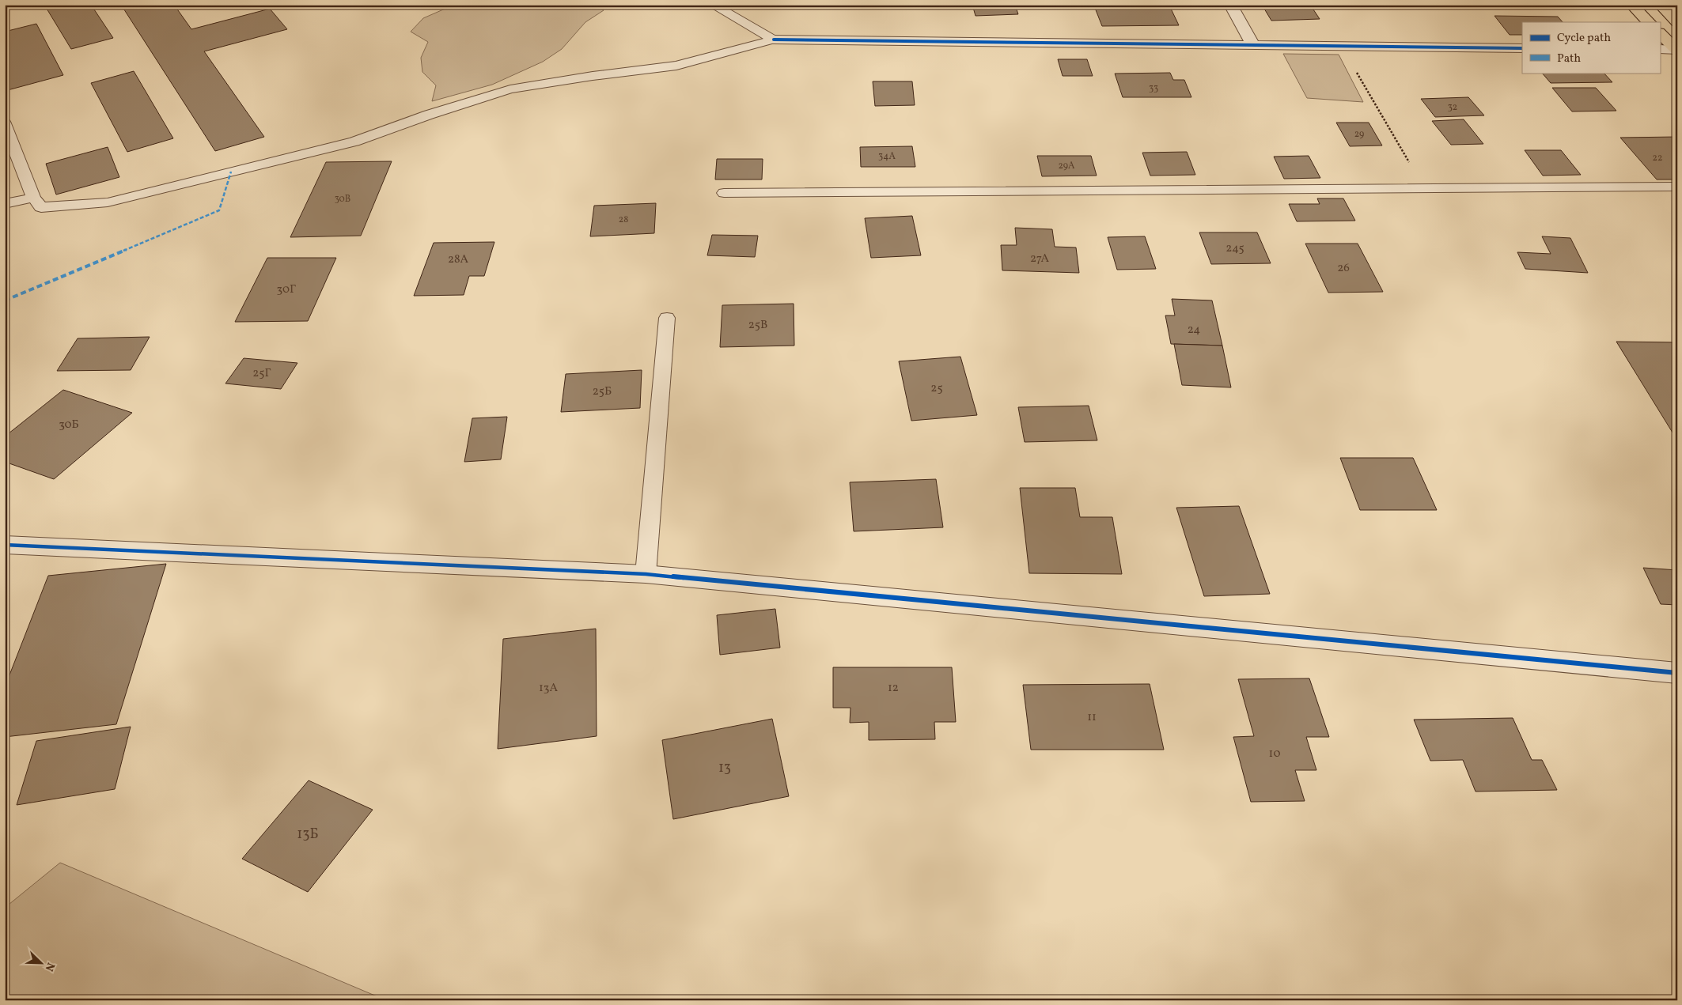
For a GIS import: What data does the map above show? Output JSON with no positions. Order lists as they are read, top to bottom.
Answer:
{
  "house_numbers": [
    "33",
    "32",
    "29",
    "34А",
    "22",
    "29А",
    "30В",
    "28",
    "245",
    "27А",
    "28А",
    "26",
    "30Г",
    "25В",
    "24",
    "25Г",
    "25",
    "25Б",
    "30Б",
    "13А",
    "12",
    "11",
    "10",
    "13",
    "13Б"
  ],
  "legend": ["Cycle path", "Path"],
  "north": "bottom right"
}
